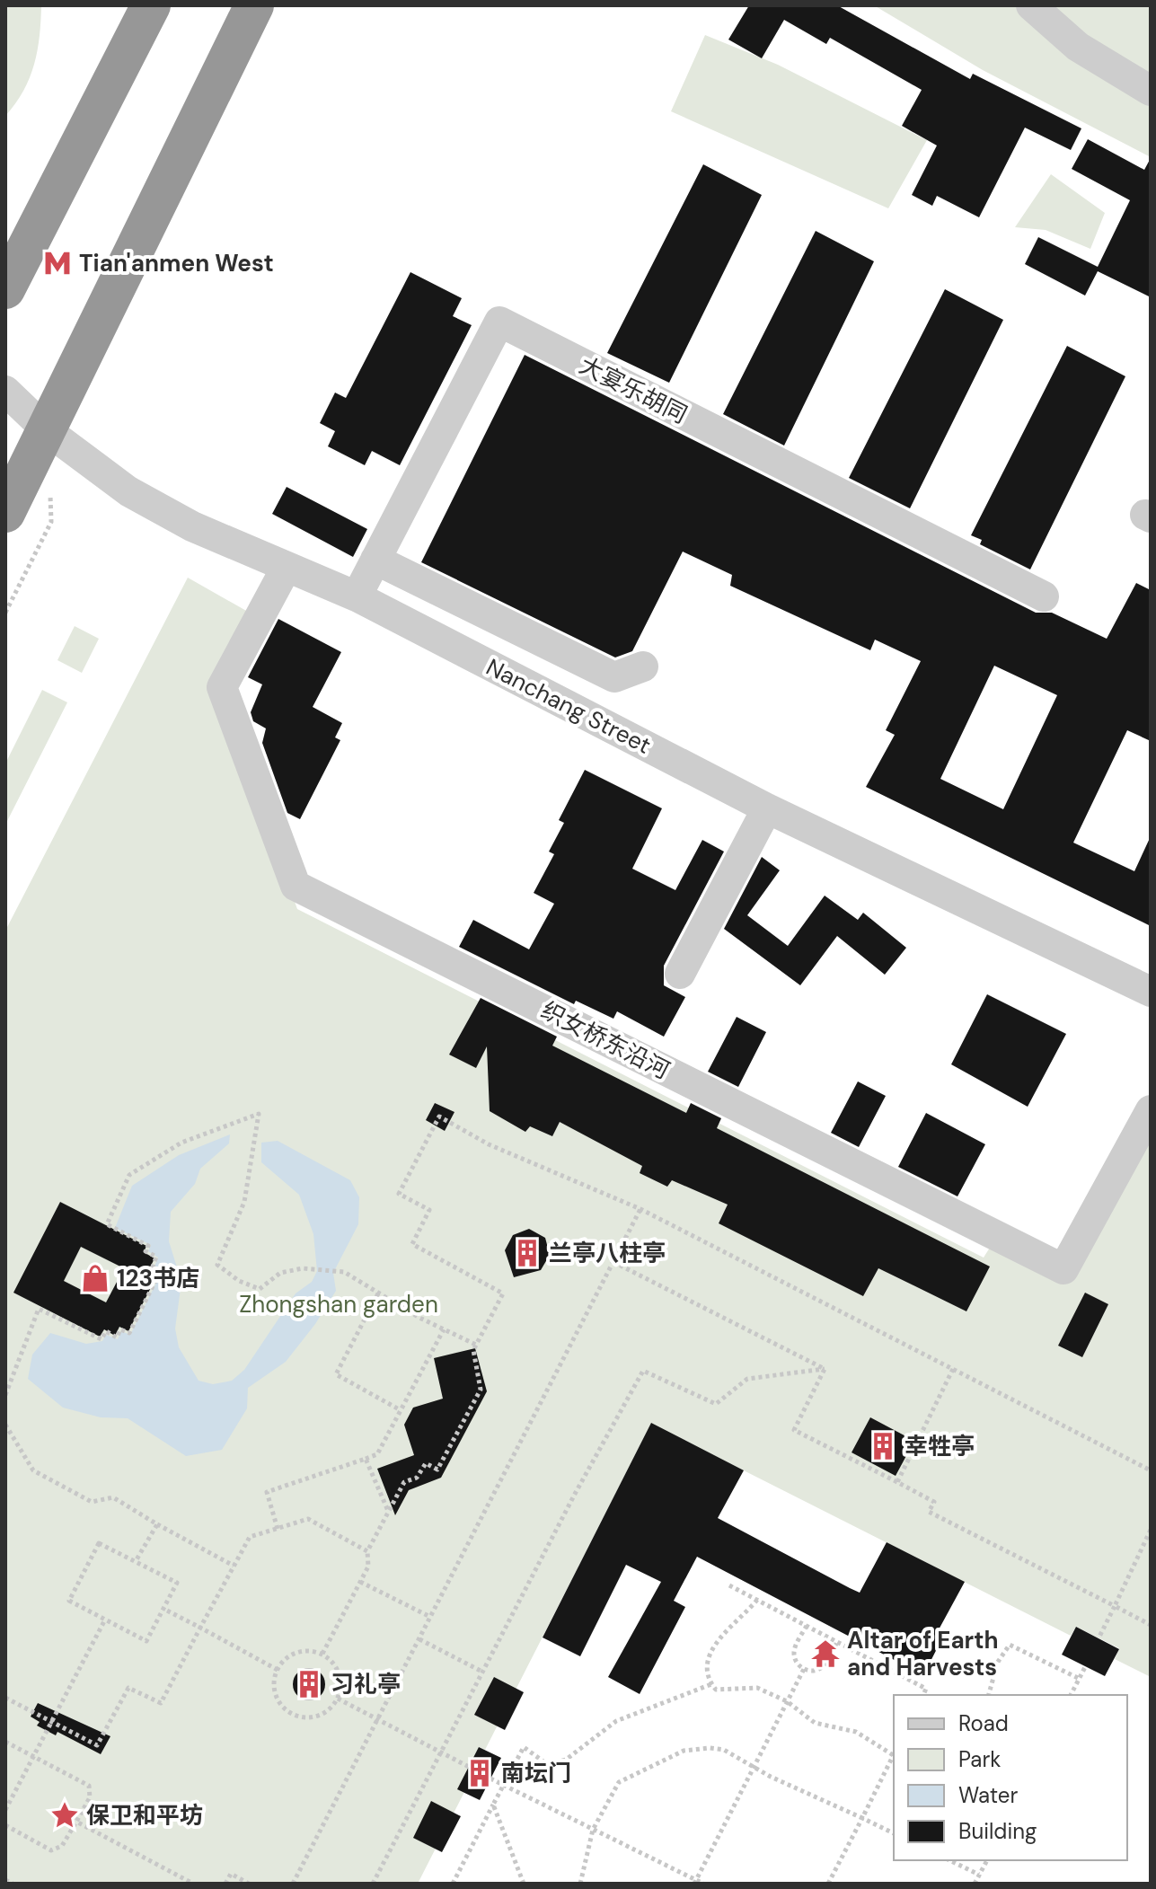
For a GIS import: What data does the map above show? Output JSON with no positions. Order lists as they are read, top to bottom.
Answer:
{
  "streets": {
    "street": ["大宴乐胡同", "Nanchang Street", "织女桥东沿河"]
  },
  "crossings": [
    ["大宴乐胡同", "Nanchang Street"],
    ["Nanchang Street", "织女桥东沿河"]
  ],
  "parks": ["Zhongshan garden"],
  "places": {
    "metro station": ["Tian'anmen West"],
    "building": [
      "兰亭八柱亭",
      "幸牲亭",
      "习礼亭",
      "南坛门"
    ],
    "shop": ["123书店"],
    "temple": ["Altar of Earth and Harvests"],
    "place": ["保卫和平坊"]
  },
  "legend": [
    "Road",
    "Park",
    "Water",
    "Building"
  ]
}
